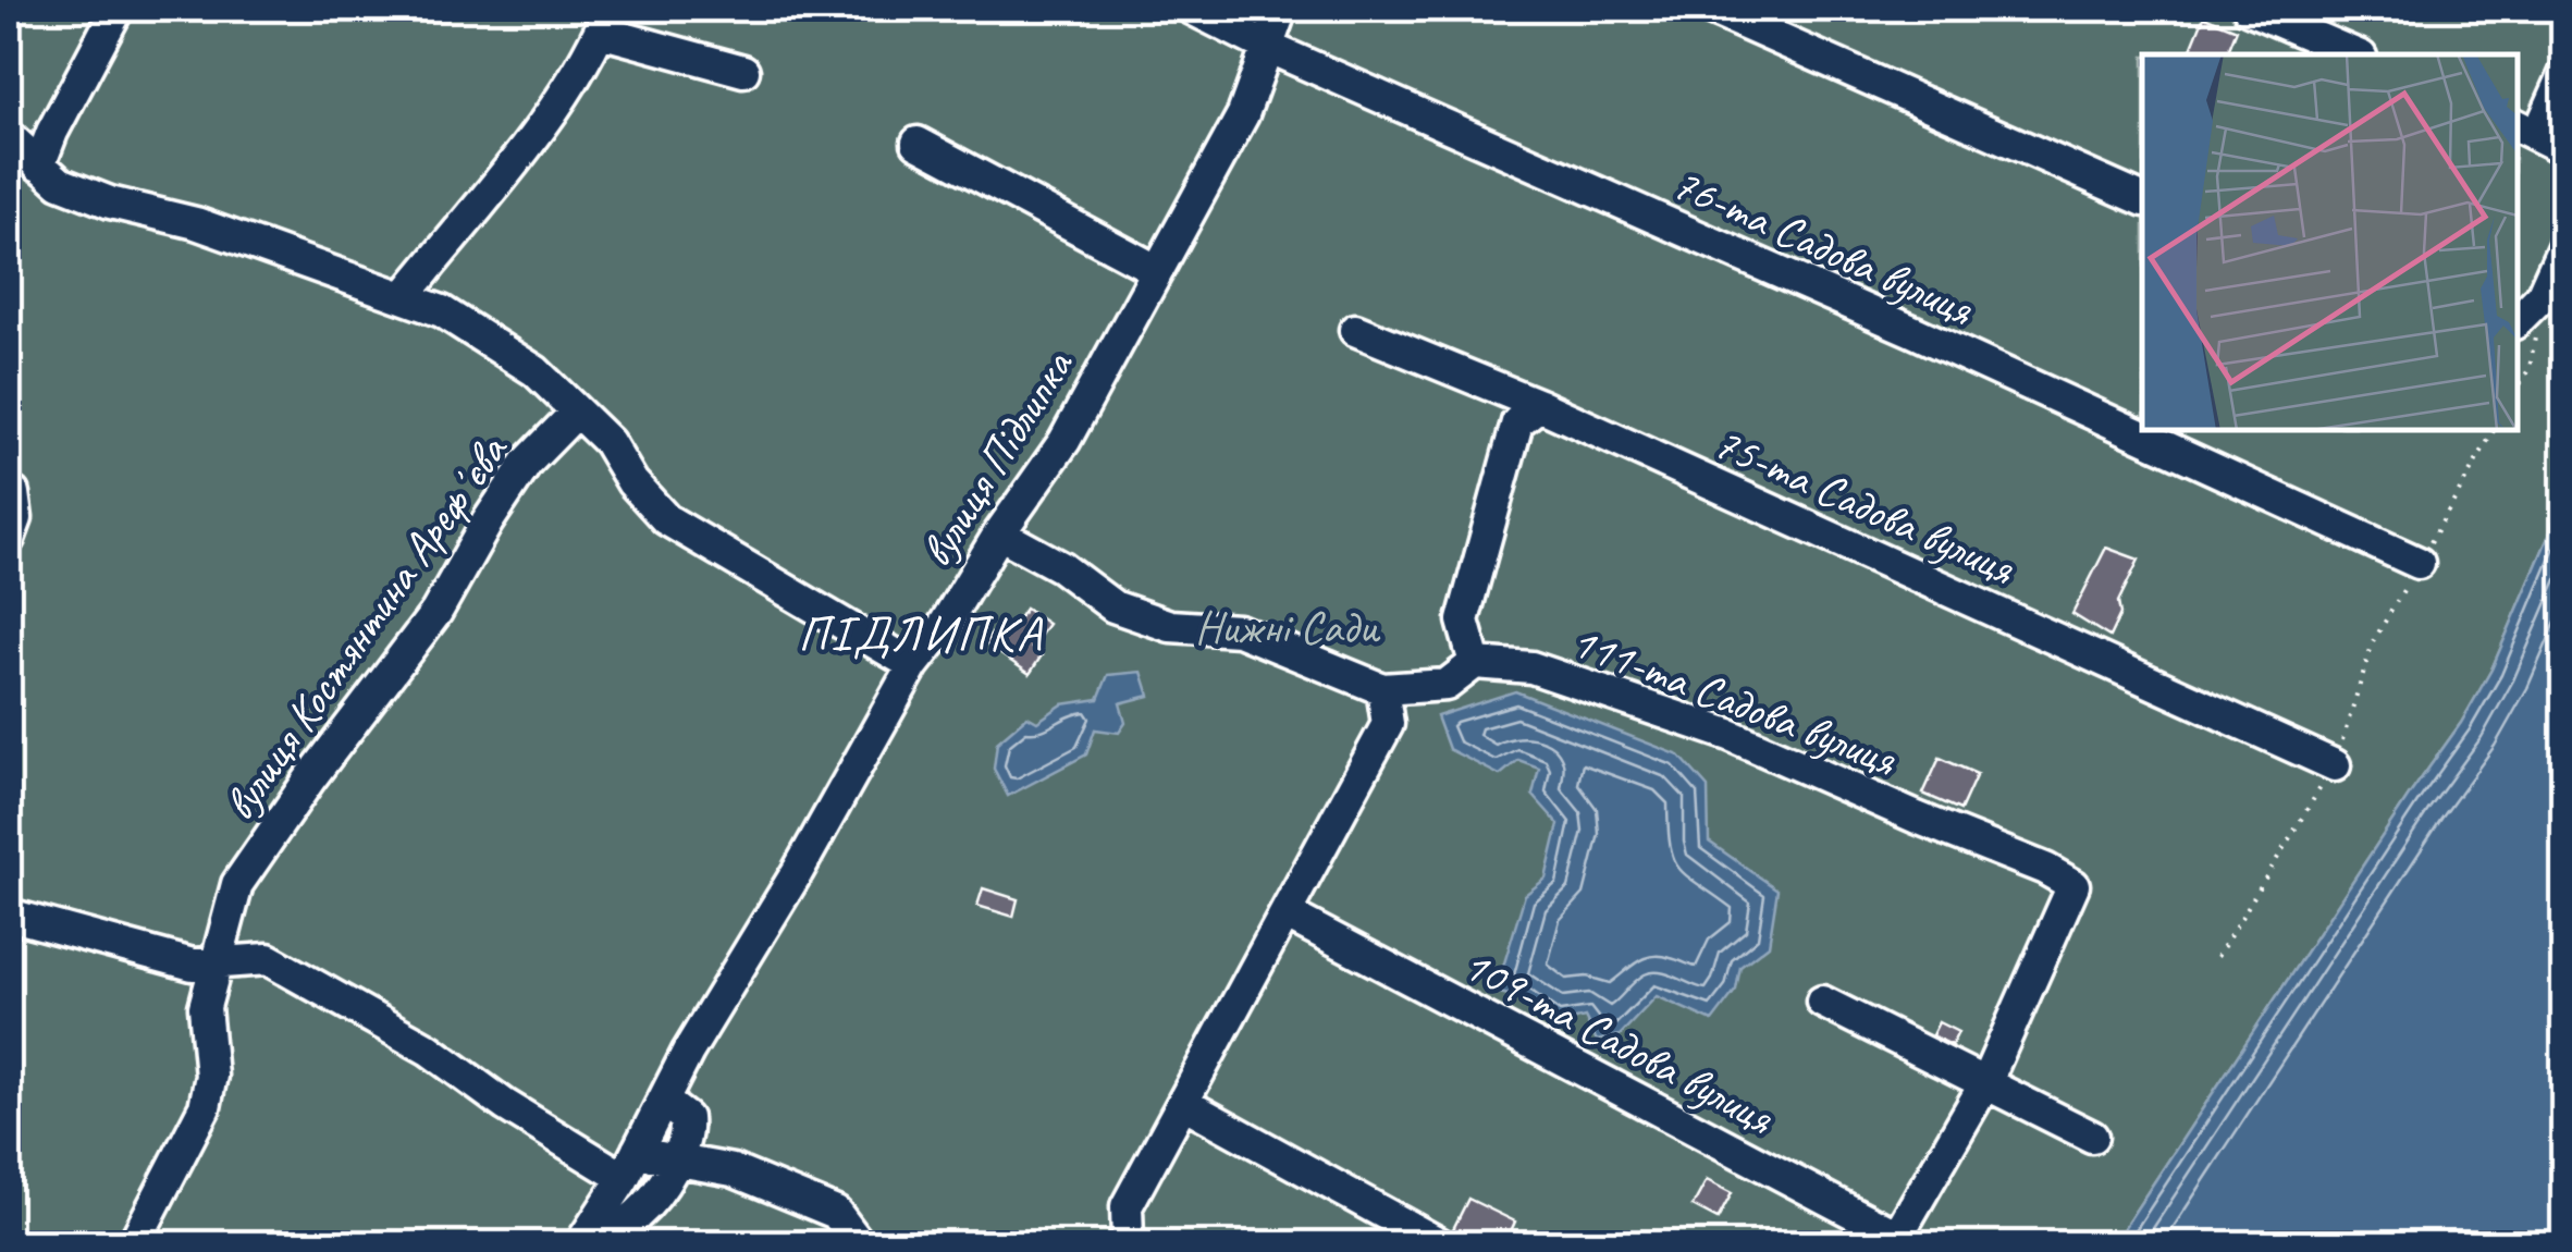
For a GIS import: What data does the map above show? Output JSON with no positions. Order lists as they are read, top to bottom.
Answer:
{
  "streets": {
    "street": [
      "76-та Садова вулиця",
      "вулиця Підлипка",
      "75-та Садова вулиця",
      "вулиця Костянтина Арефʼєва",
      "111-та Садова вулиця",
      "109-та Садова вулиця"
    ]
  },
  "crossings": [
    ["76-та Садова вулиця", "вулиця Підлипка"],
    ["вулиця Підлипка", "111-та Садова вулиця"]
  ],
  "districts": ["ПІДЛИПКА"],
  "parks": ["Нижні Сади"]
}
